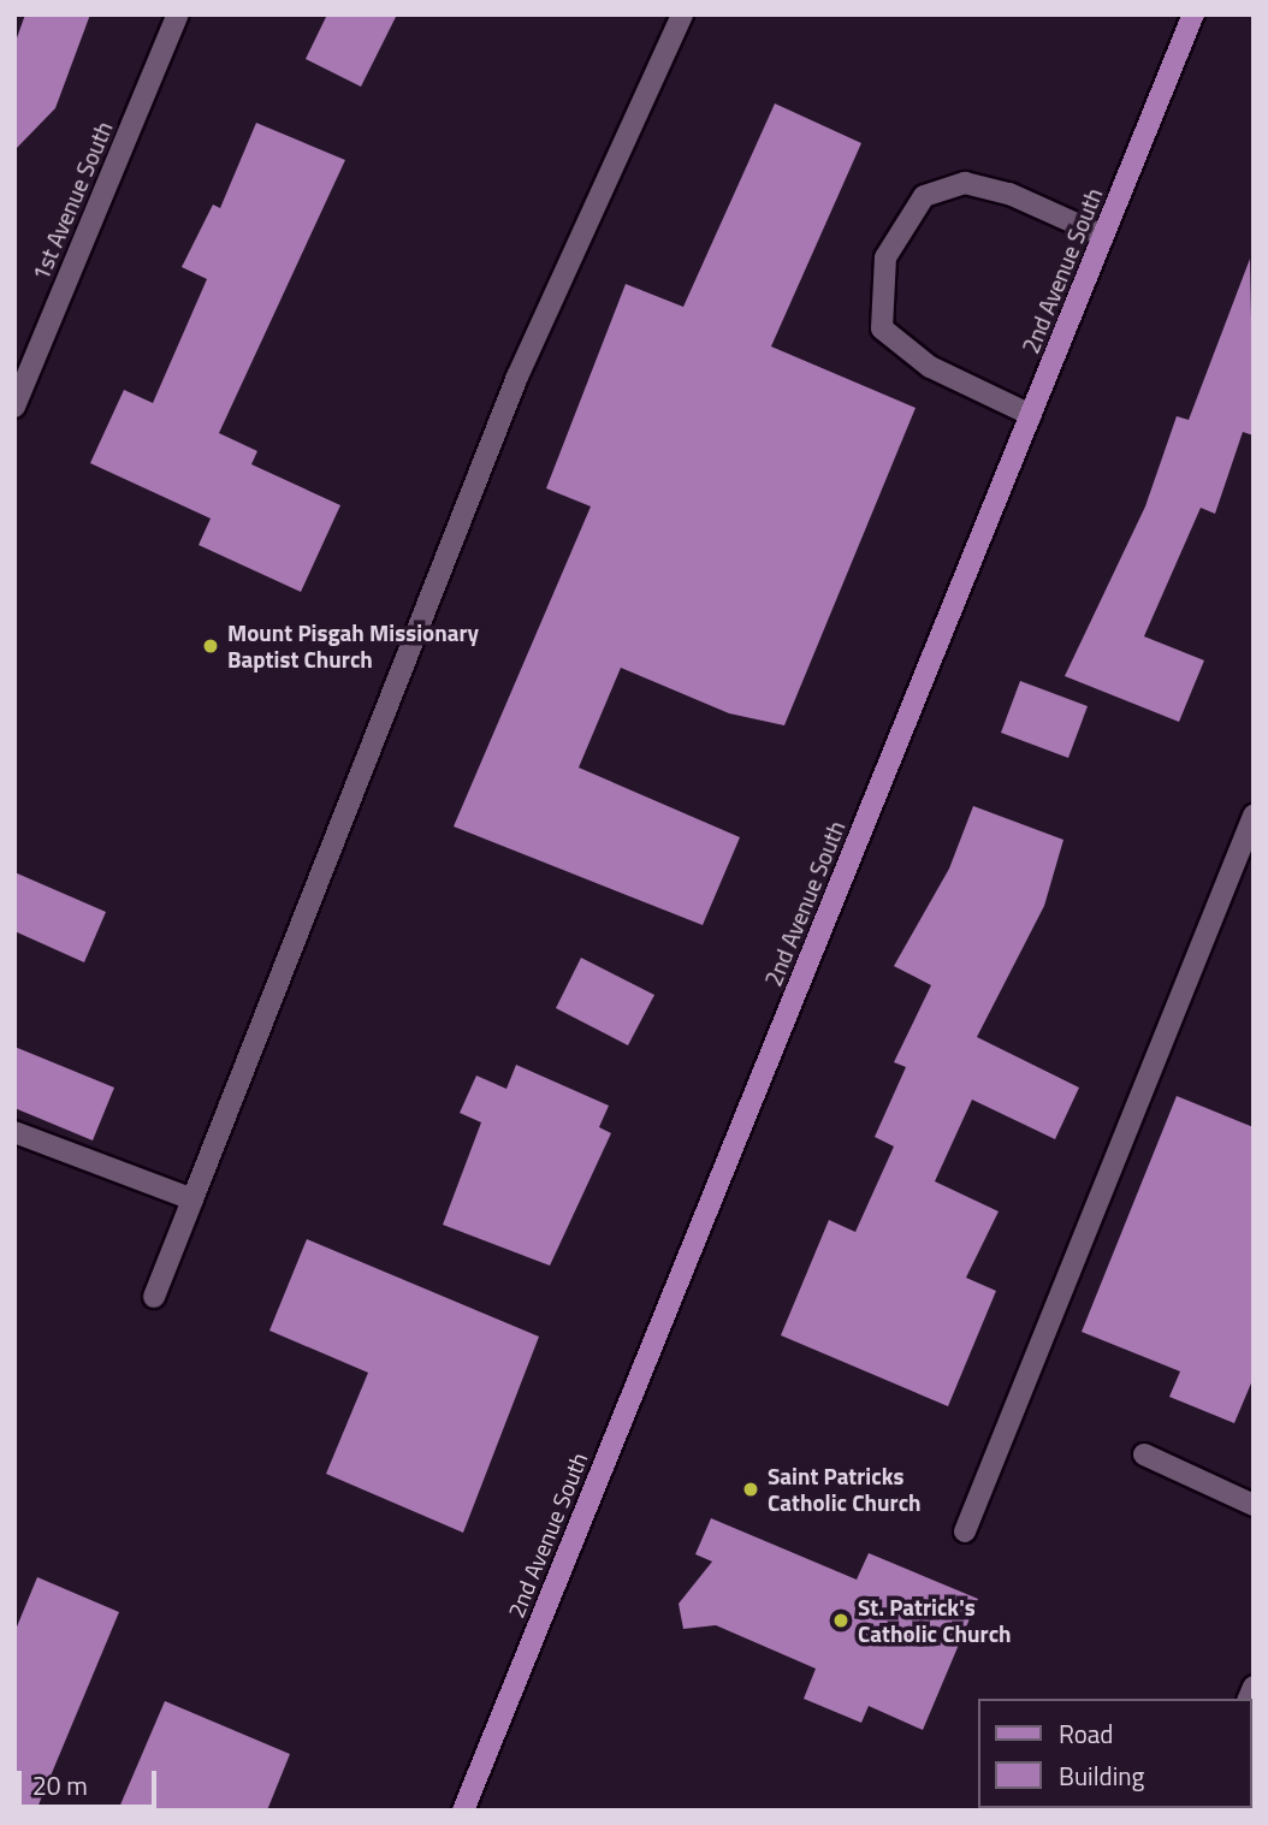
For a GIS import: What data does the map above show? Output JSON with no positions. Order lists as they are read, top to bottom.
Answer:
{
  "streets": {
    "main road": ["2nd Avenue South"],
    "street": ["1st Avenue South"]
  },
  "places": ["Mount Pisgah Missionary Baptist Church", "Saint Patricks Catholic Church", "St. Patrick's Catholic Church"],
  "legend": ["Road", "Building"],
  "scale_bar": "20 m"
}
